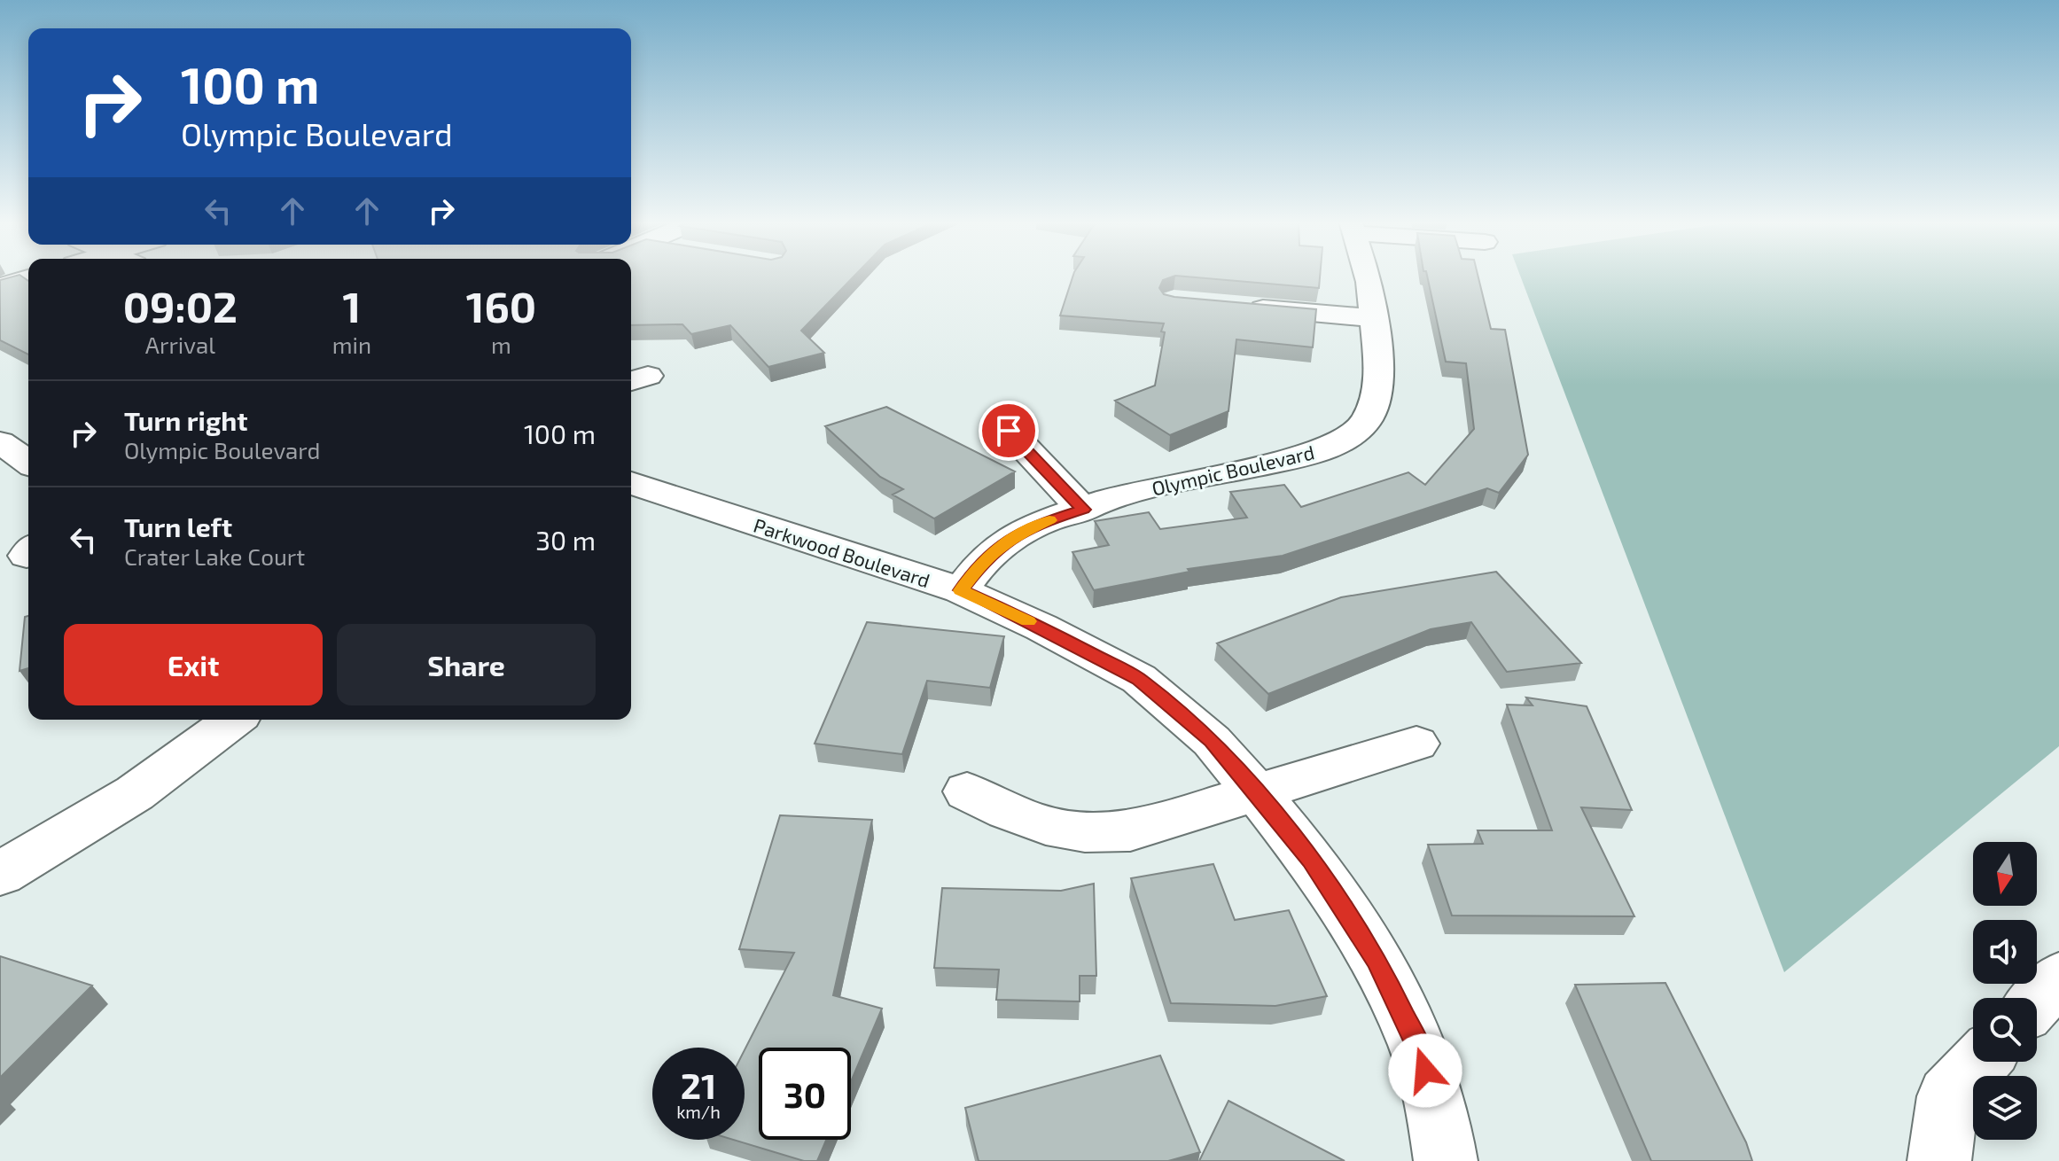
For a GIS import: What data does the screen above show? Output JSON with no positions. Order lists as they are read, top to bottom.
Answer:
{
  "streets": {
    "street": ["Olympic Boulevard", "Parkwood Boulevard"]
  },
  "crossings": [
    ["Olympic Boulevard", "Parkwood Boulevard"]
  ],
  "north": "bottom",
  "page": {
    "turn": ["100 m", "Olympic Boulevard"],
    "eta": [
      "09:02",
      "Arrival",
      "1",
      "min",
      "160",
      "m"
    ],
    "list": [
      {
        "name": "Turn right",
        "note": "Olympic Boulevard",
        "value": "100 m"
      },
      {
        "name": "Turn left",
        "note": "Crater Lake Court",
        "value": "30 m"
      }
    ],
    "buttons": ["Exit", "Share"],
    "speed": "21 km/h",
    "limit": "30"
  }
}
